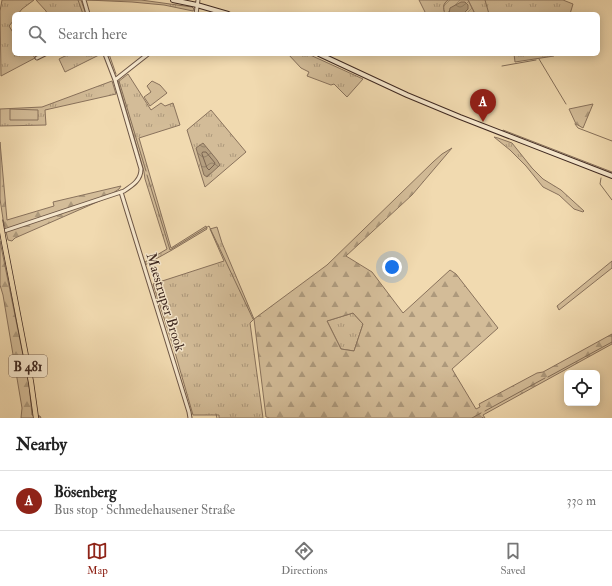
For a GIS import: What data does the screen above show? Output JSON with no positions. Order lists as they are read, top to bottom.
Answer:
{
  "streets": {
    "main road": ["B 481"],
    "street": ["Maestruper Brook"]
  },
  "page": {
    "search": "Search here",
    "pins": "A",
    "heading": "Nearby",
    "list": [
      {
        "mark": "A",
        "name": "Bösenberg",
        "note": "Bus stop · Schmedehausener Straße",
        "value": "330 m"
      }
    ],
    "nav": ["Map", "Directions", "Saved"]
  }
}
